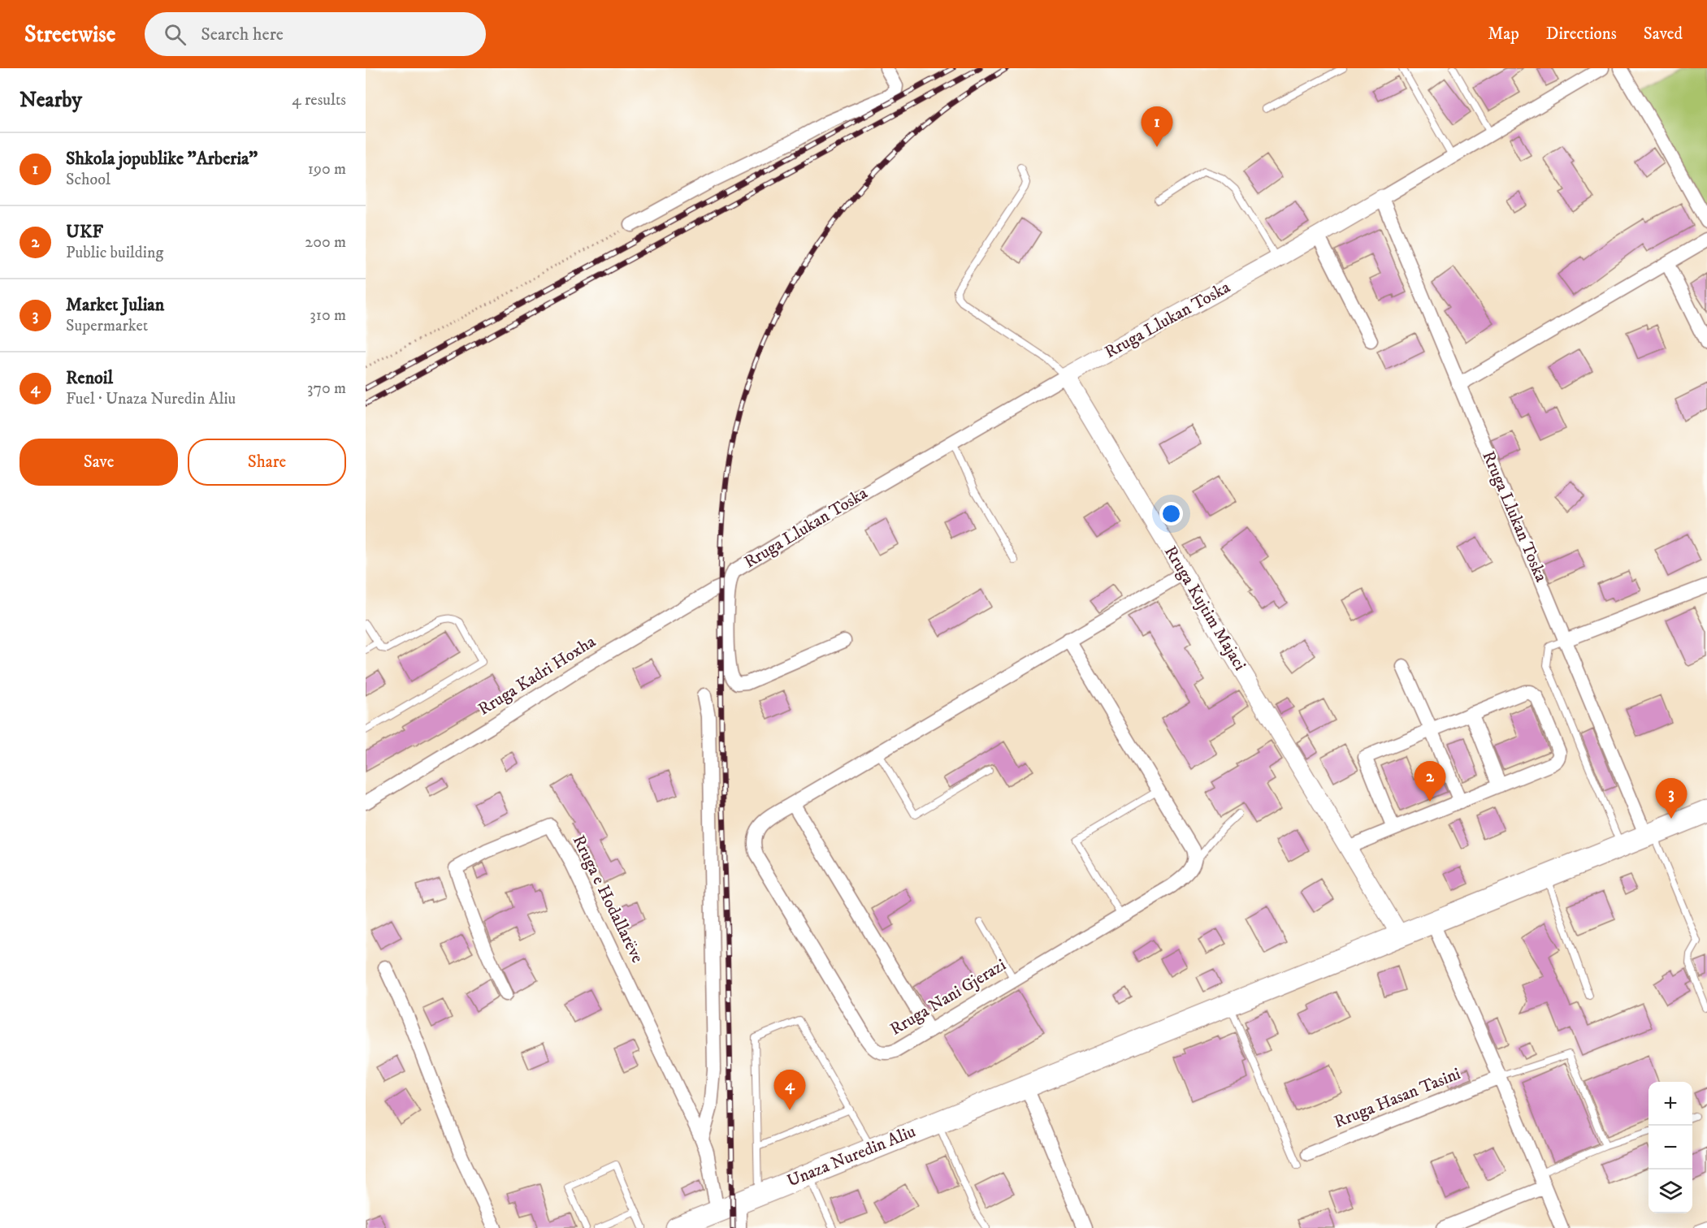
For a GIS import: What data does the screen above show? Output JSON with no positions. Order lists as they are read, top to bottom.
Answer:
{
  "streets": {
    "main road": ["Unaza Nuredin Aliu"],
    "street": [
      "Rruga Llukan Toska",
      "Rruga Kujtim Majaci",
      "Rruga Kadri Hoxha",
      "Rruga e Hodallarëve",
      "Rruga Nani Gjerazi",
      "Rruga Hasan Tasini"
    ]
  },
  "crossings": [
    ["Rruga Llukan Toska", "Rruga Kujtim Majaci"],
    ["Rruga Llukan Toska", "Rruga Kadri Hoxha"],
    ["Rruga Llukan Toska", "Unaza Nuredin Aliu"],
    ["Rruga Kujtim Majaci", "Rruga Nani Gjerazi"],
    ["Rruga Kujtim Majaci", "Unaza Nuredin Aliu"],
    ["Rruga e Hodallarëve", "Unaza Nuredin Aliu"]
  ],
  "page": {
    "header": "Streetwise",
    "search": "Search here",
    "nav": ["Map", "Directions", "Saved"],
    "heading": ["Nearby", "4 results"],
    "pins": [
      "1",
      "2",
      "3",
      "4"
    ],
    "list": [
      {
        "mark": "1",
        "name": "Shkola jopublike \"Arberia\"",
        "note": "School",
        "value": "190 m"
      },
      {
        "mark": "2",
        "name": "UKF",
        "note": "Public building",
        "value": "200 m"
      },
      {
        "mark": "3",
        "name": "Market Julian",
        "note": "Supermarket",
        "value": "310 m"
      },
      {
        "mark": "4",
        "name": "Renoil",
        "note": "Fuel · Unaza Nuredin Aliu",
        "value": "370 m"
      }
    ],
    "buttons": ["Save", "Share"],
    "map_buttons": ["+", "−"]
  }
}
